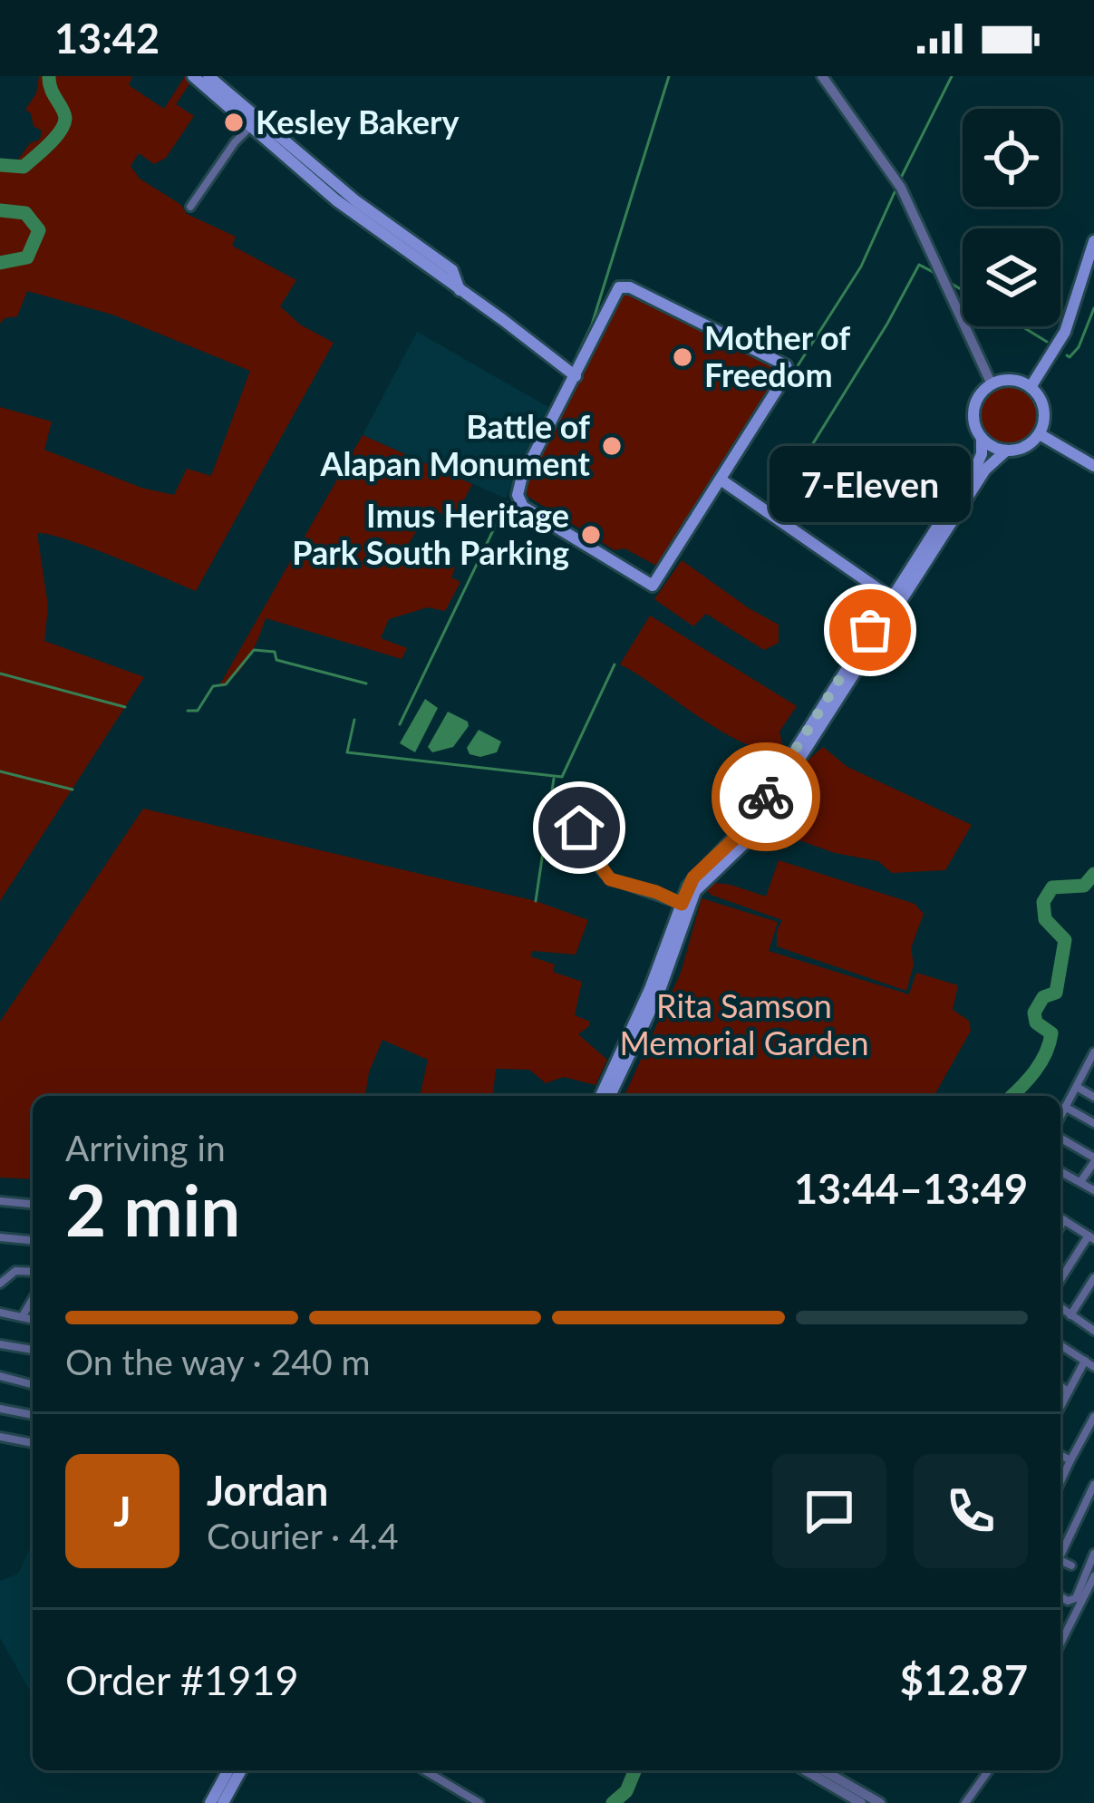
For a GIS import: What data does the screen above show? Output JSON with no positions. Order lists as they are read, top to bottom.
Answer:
{
  "parks": ["Rita Samson Memorial Garden"],
  "places": [
    "Kesley Bakery",
    "Mother of Freedom",
    "Battle of Alapan Monument",
    "Imus Heritage Park South Parking",
    "7-Eleven"
  ],
  "page": {
    "status": "13:42",
    "bubble": "7-Eleven",
    "heading": ["2 min", "Arriving in", "13:44–13:49"],
    "panel": [
      "Jordan",
      "Courier · 4.4",
      "Order #1919",
      "$12.87"
    ],
    "bar": "On the way · 240 m",
    "round": "J"
  }
}
